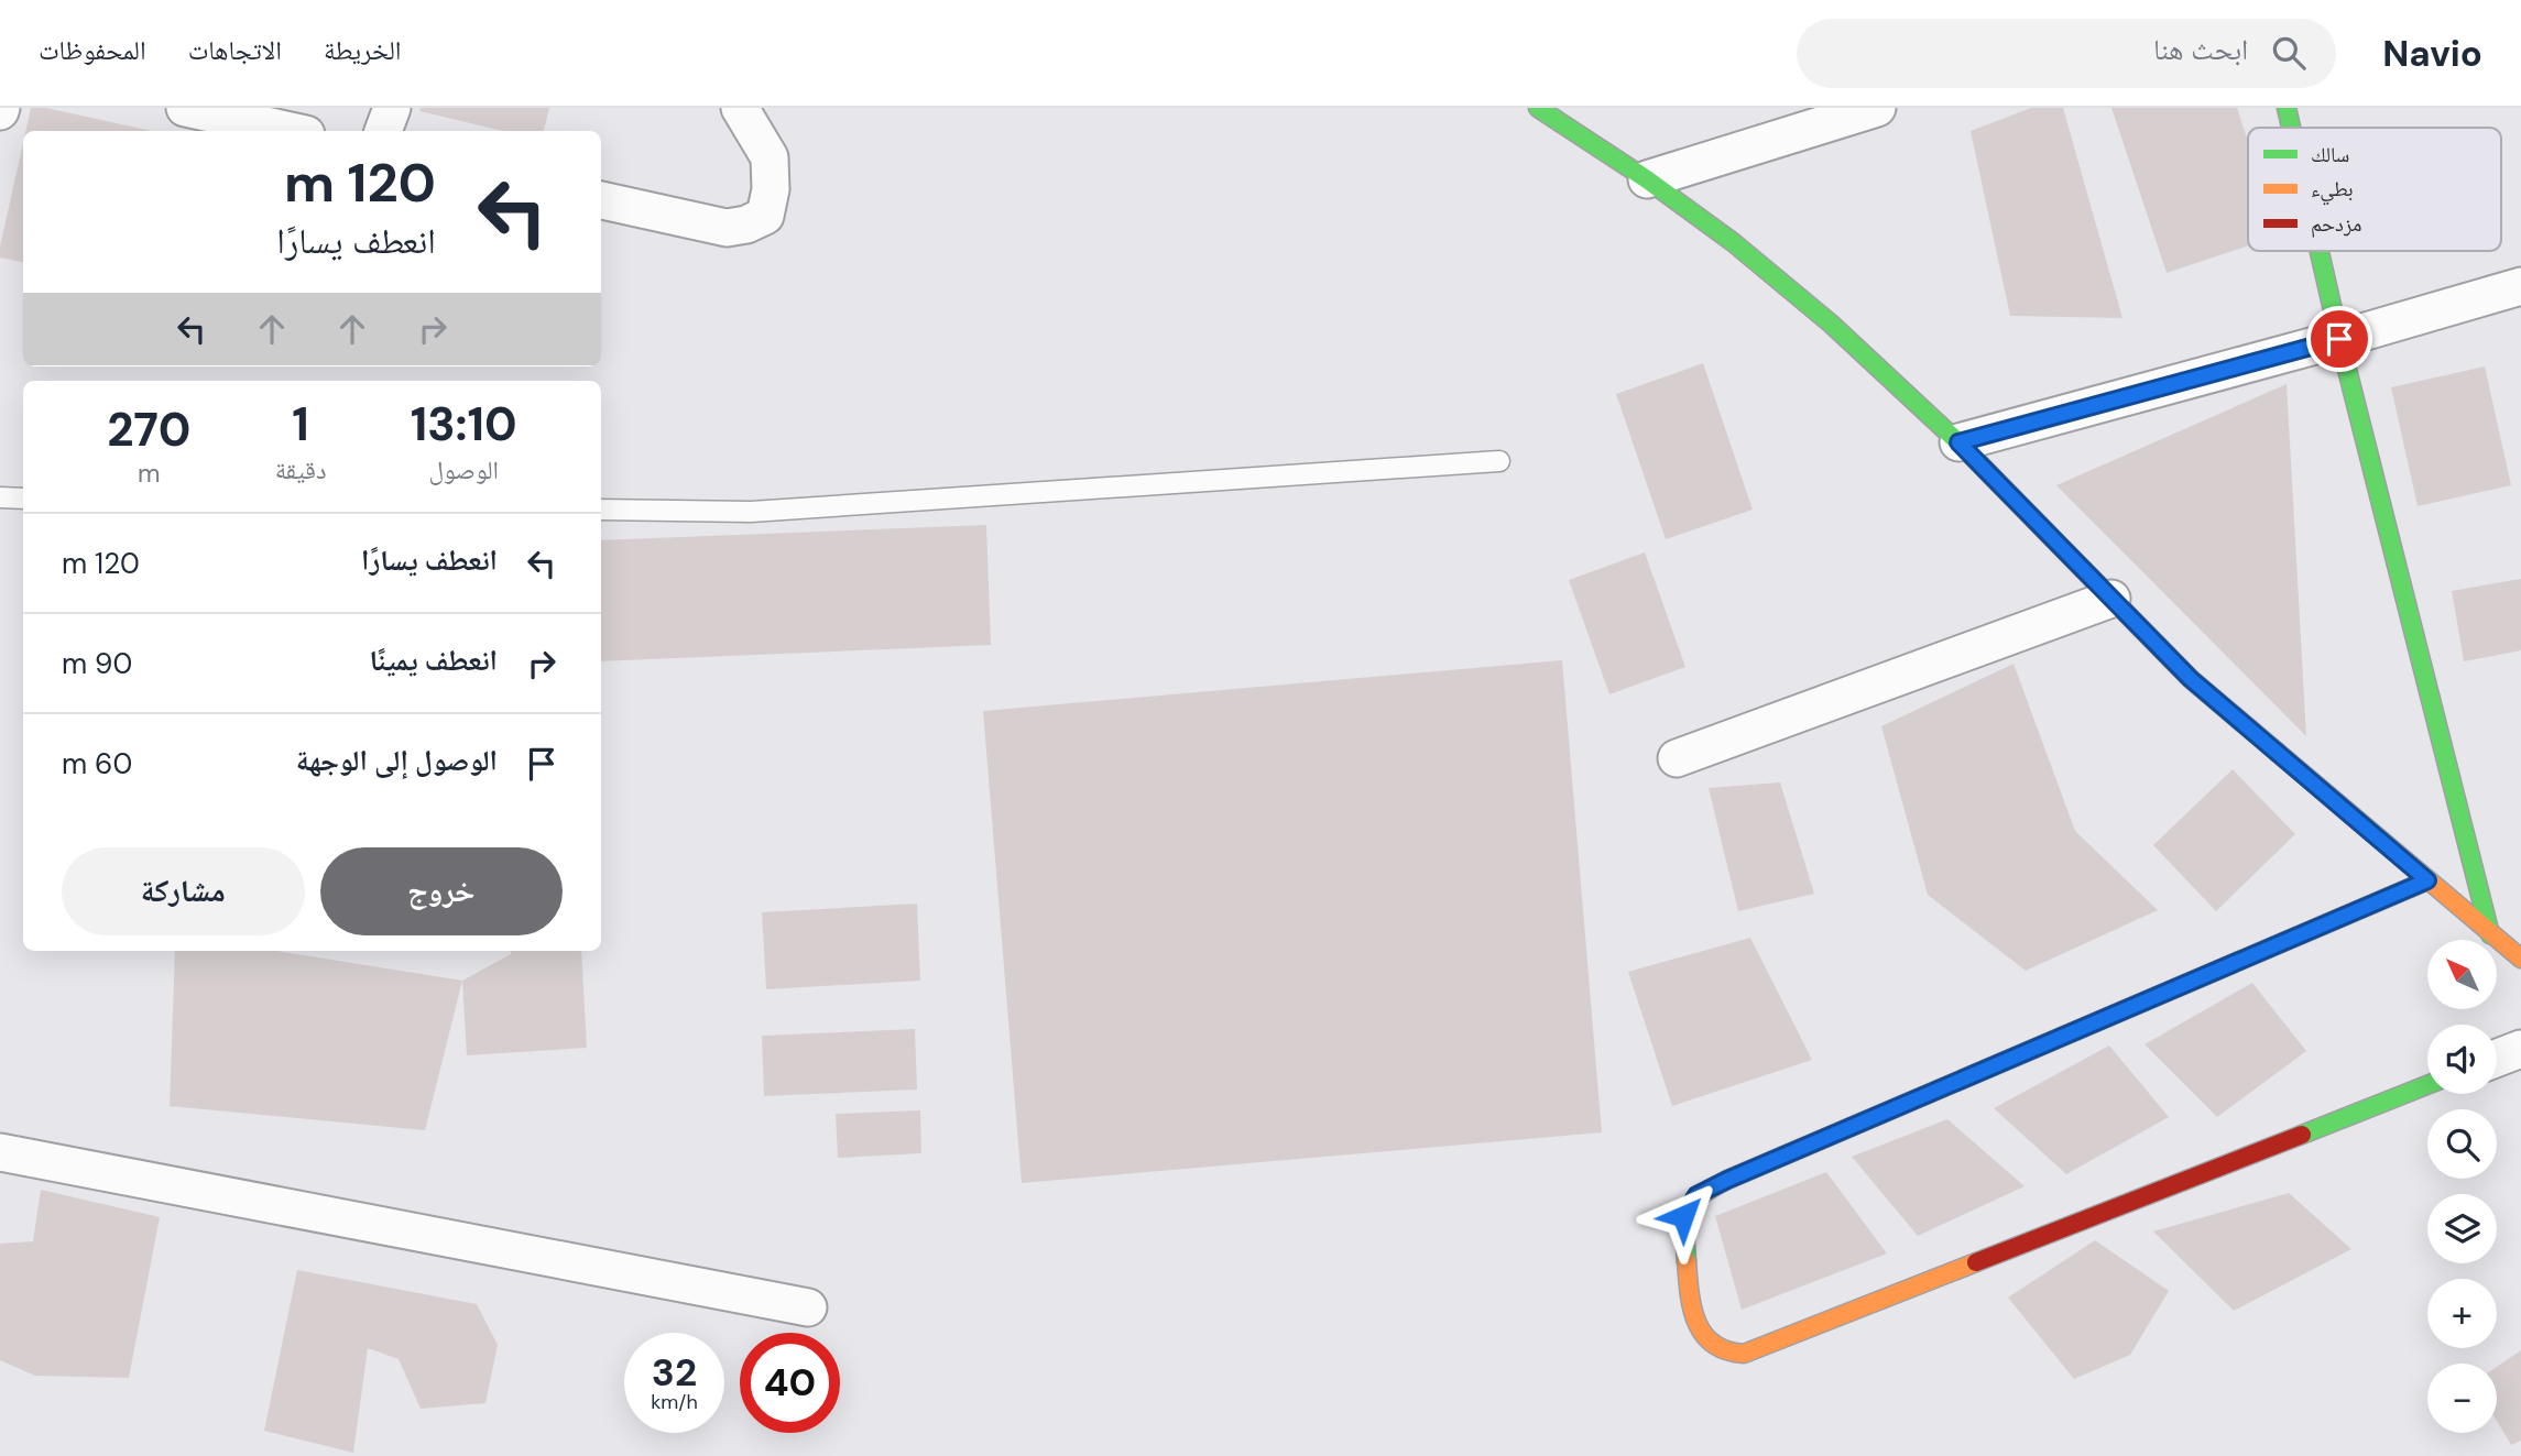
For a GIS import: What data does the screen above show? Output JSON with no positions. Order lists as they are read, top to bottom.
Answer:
{
  "legend": ["سالك", "بطيء", "مزدحم"],
  "north": "top left",
  "page": {
    "header": "Navio",
    "search": "ابحث هنا",
    "nav": ["الخريطة", "الاتجاهات", "المحفوظات"],
    "turn": ["120 m", "انعطف يسارًا"],
    "eta": [
      "13:10",
      "الوصول",
      "1",
      "دقيقة",
      "270",
      "m"
    ],
    "list": [
      {
        "name": "انعطف يسارًا",
        "value": "120 m"
      },
      {
        "name": "انعطف يمينًا",
        "value": "90 m"
      },
      {
        "name": "الوصول إلى الوجهة",
        "value": "60 m"
      }
    ],
    "buttons": ["خروج", "مشاركة"],
    "map_buttons": ["+", "−"],
    "speed": "32 km/h",
    "limit": "40"
  }
}
